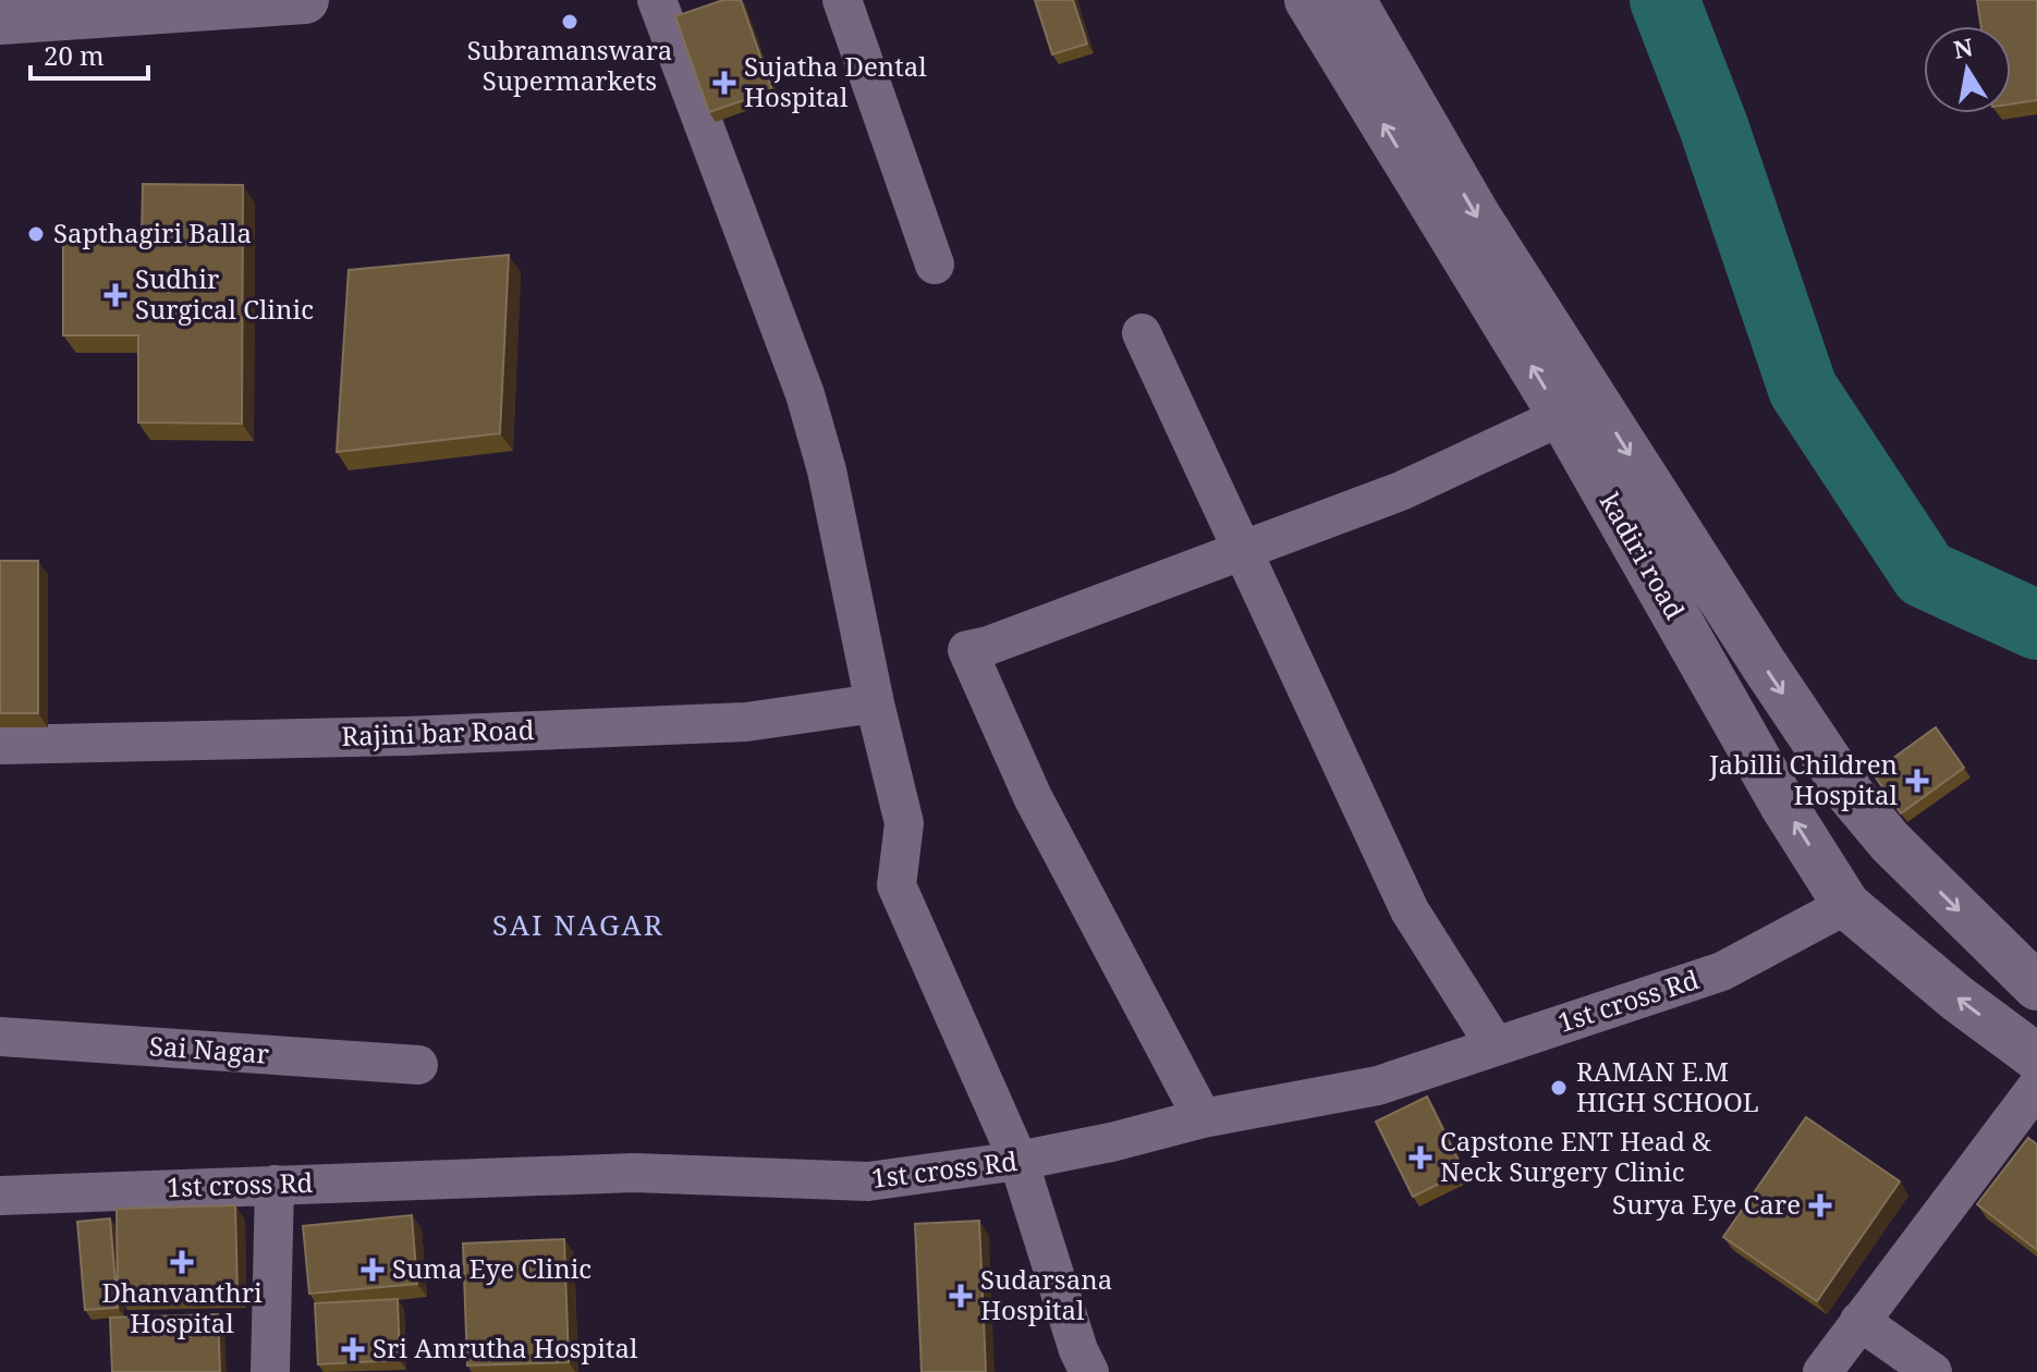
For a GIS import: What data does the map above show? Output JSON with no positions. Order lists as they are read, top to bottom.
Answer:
{
  "streets": {
    "main road": ["kadiri road"],
    "street": ["Rajini bar Road", "1st cross Rd", "Sai Nagar"]
  },
  "crossings": [
    ["kadiri road", "1st cross Rd"]
  ],
  "districts": ["SAI NAGAR"],
  "places": {
    "other": ["Subramanswara Supermarkets", "Sapthagiri Balla", "RAMAN E.M HIGH SCHOOL"],
    "health": [
      "Sujatha Dental Hospital",
      "Sudhir Surgical Clinic",
      "Jabilli Children Hospital",
      "Capstone ENT Head & Neck Surgery Clinic",
      "Surya Eye Care",
      "Dhanvanthri Hospital",
      "Suma Eye Clinic",
      "Sudarsana Hospital",
      "Sri Amrutha Hospital"
    ]
  },
  "scale_bar": "20 m",
  "north": "top"
}
